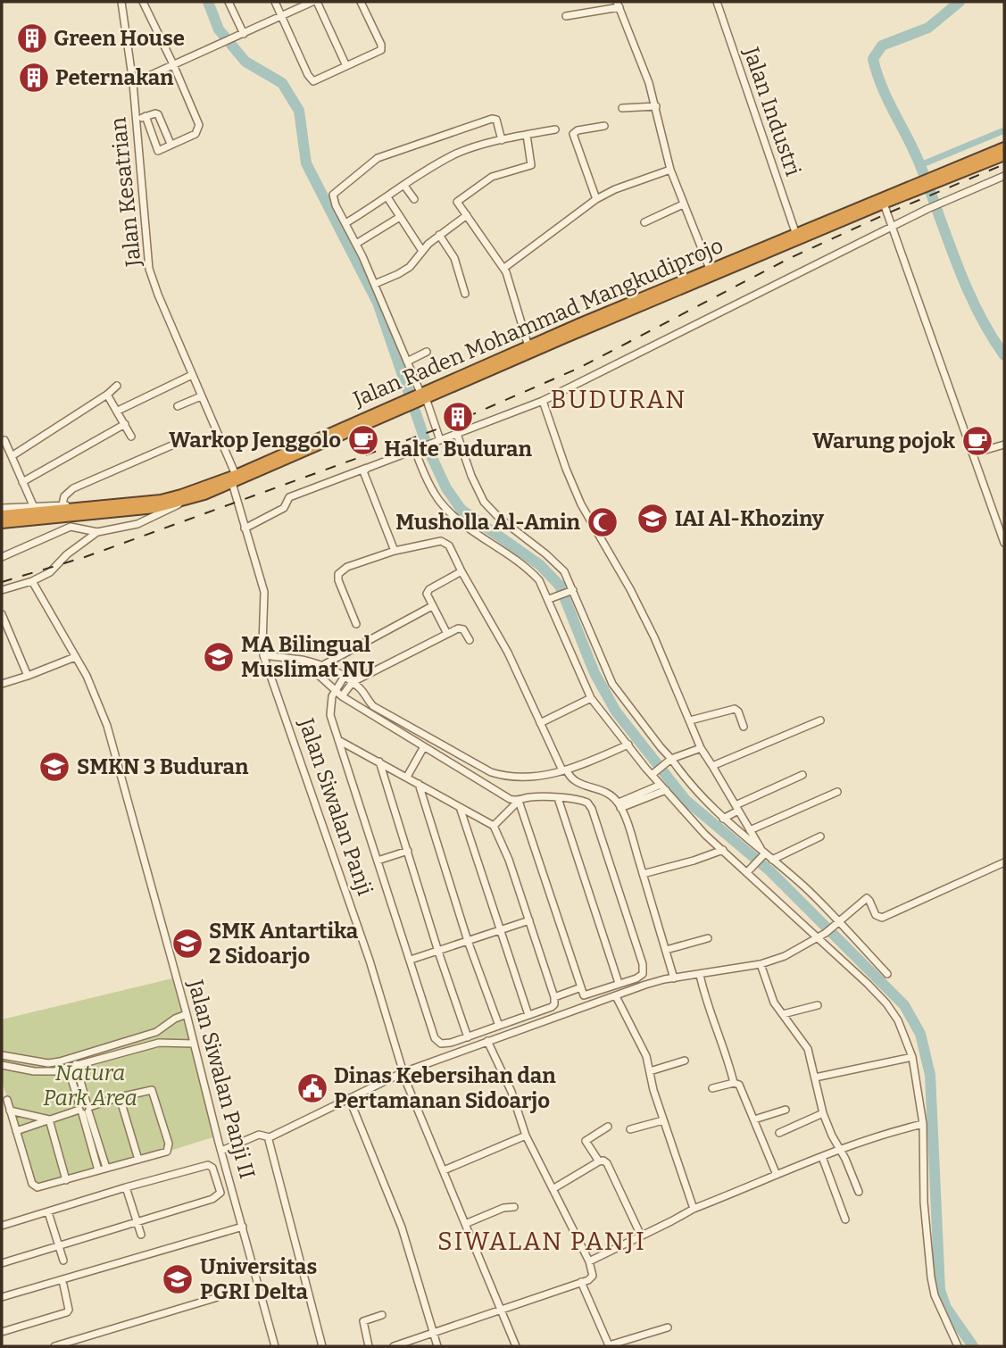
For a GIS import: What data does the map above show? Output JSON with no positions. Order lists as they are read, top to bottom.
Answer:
{
  "streets": {
    "highway": ["Jalan Raden Mohammad Mangkudiprojo"],
    "street": [
      "Jalan Industri",
      "Jalan Kesatrian",
      "Jalan Siwalan Panji",
      "Jalan Siwalan Panji II"
    ]
  },
  "crossings": [
    ["Jalan Industri", "Jalan Raden Mohammad Mangkudiprojo"],
    ["Jalan Kesatrian", "Jalan Raden Mohammad Mangkudiprojo"],
    ["Jalan Kesatrian", "Jalan Siwalan Panji"],
    ["Jalan Raden Mohammad Mangkudiprojo", "Jalan Siwalan Panji"],
    ["Jalan Raden Mohammad Mangkudiprojo", "Jalan Siwalan Panji II"]
  ],
  "districts": ["BUDURAN", "SIWALAN PANJI"],
  "parks": ["Natura Park Area"],
  "places": {
    "building": ["Green House", "Peternakan", "Halte Buduran"],
    "cafe": ["Warkop Jenggolo", "Warung pojok"],
    "school or university": [
      "IAI Al-Khoziny",
      "MA Bilingual Muslimat NU",
      "SMKN 3 Buduran",
      "SMK Antartika 2 Sidoarjo",
      "Universitas PGRI Delta"
    ],
    "mosque": ["Musholla Al-Amin"],
    "public building": ["Dinas Kebersihan dan Pertamanan Sidoarjo"]
  }
}
